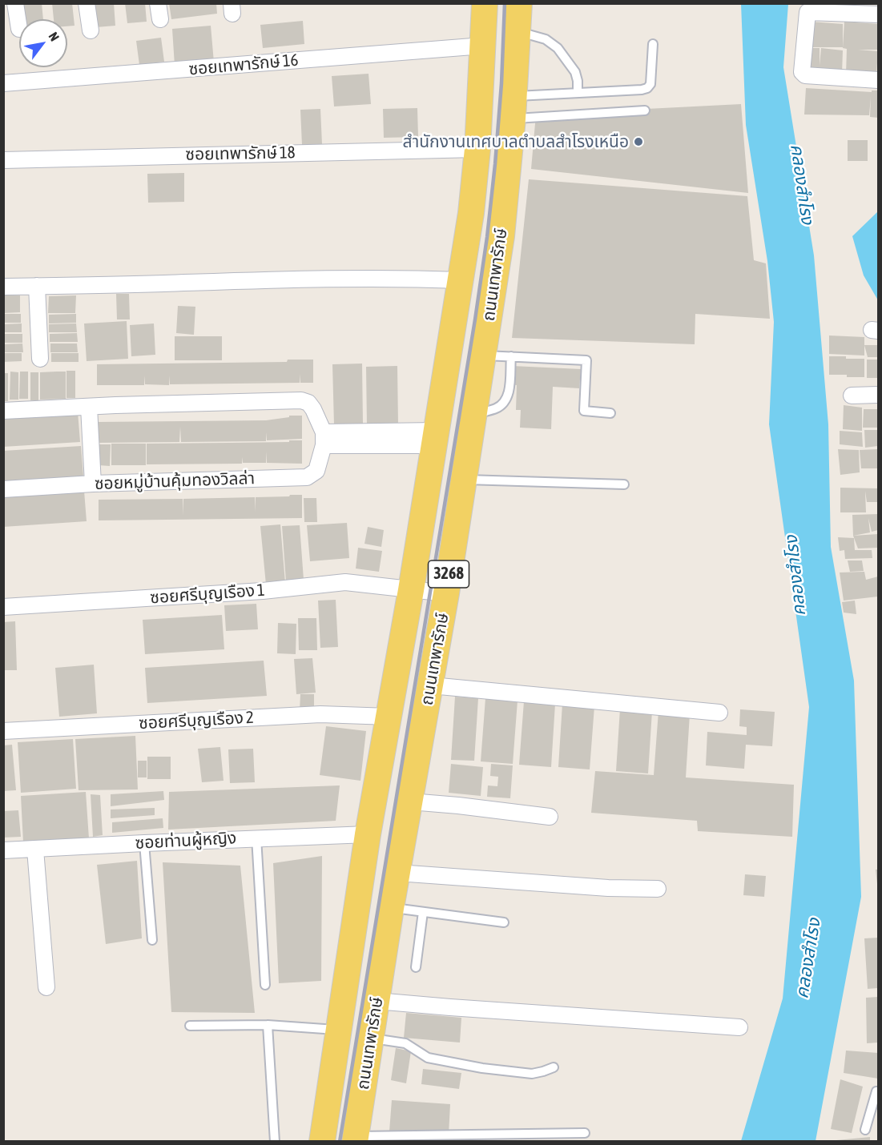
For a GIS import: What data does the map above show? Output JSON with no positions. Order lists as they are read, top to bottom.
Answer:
{
  "streets": {
    "main road": ["ถนนเทพารักษ์", "3268"],
    "street": [
      "ซอยเทพารักษ์ 16",
      "ซอยเทพารักษ์ 18",
      "ซอยหมู่บ้านคุ้มทองวิลล่า",
      "ซอยศรีบุญเรือง 1",
      "ซอยศรีบุญเรือง 2",
      "ซอยท่านผู้หญิง"
    ]
  },
  "crossings": [
    ["ซอยเทพารักษ์ 16", "ถนนเทพารักษ์"],
    ["ซอยเทพารักษ์ 18", "ถนนเทพารักษ์"],
    ["ถนนเทพารักษ์", "ซอยศรีบุญเรือง 1"],
    ["ถนนเทพารักษ์", "ซอยศรีบุญเรือง 2"],
    ["ถนนเทพารักษ์", "ซอยท่านผู้หญิง"]
  ],
  "water": ["คลองสำโรง"],
  "places": ["สำนักงานเทศบาลตำบลสำโรงเหนือ"],
  "north": "top right"
}
